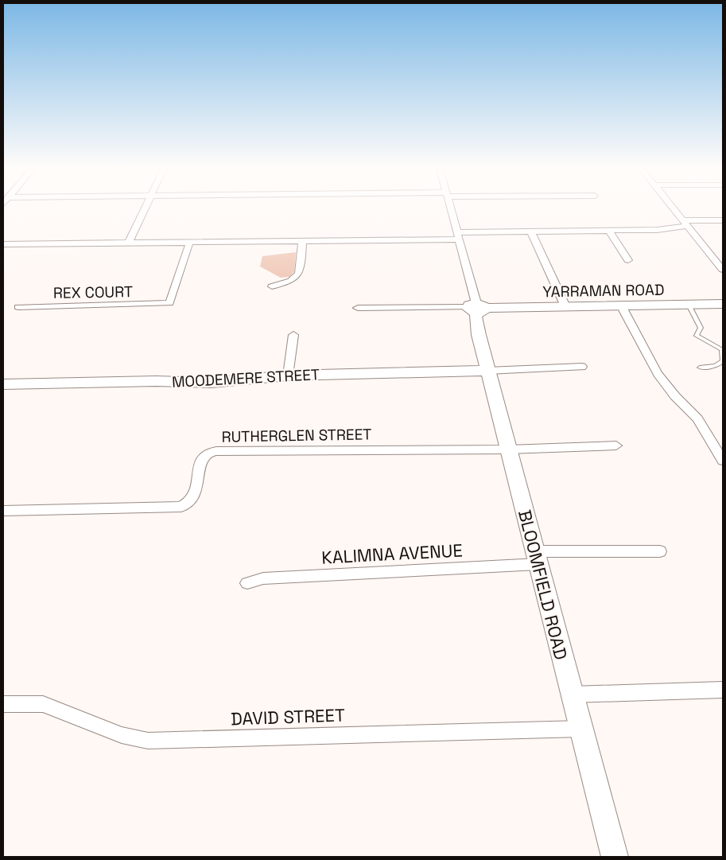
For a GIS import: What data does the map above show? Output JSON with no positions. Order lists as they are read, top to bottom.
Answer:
{
  "streets": {
    "street": [
      "YARRAMAN ROAD",
      "REX COURT",
      "MOODEMERE STREET",
      "RUTHERGLEN STREET",
      "KALIMNA AVENUE",
      "BLOOMFIELD ROAD",
      "DAVID STREET"
    ]
  },
  "crossings": [
    ["YARRAMAN ROAD", "BLOOMFIELD ROAD"],
    ["MOODEMERE STREET", "BLOOMFIELD ROAD"],
    ["RUTHERGLEN STREET", "BLOOMFIELD ROAD"],
    ["KALIMNA AVENUE", "BLOOMFIELD ROAD"],
    ["BLOOMFIELD ROAD", "DAVID STREET"]
  ]
}
